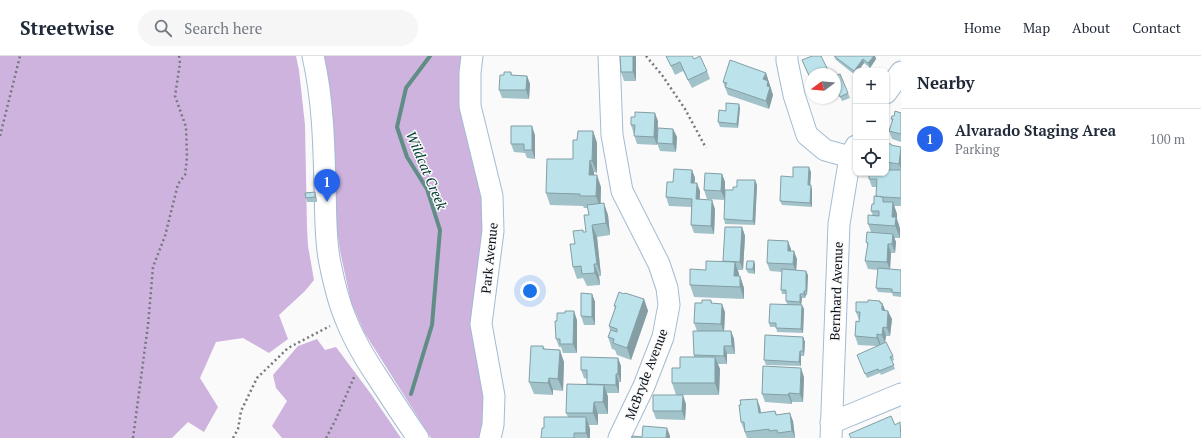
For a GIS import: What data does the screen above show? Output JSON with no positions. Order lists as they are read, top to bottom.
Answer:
{
  "streets": {
    "street": ["Park Avenue", "Bernhard Avenue", "McBryde Avenue"]
  },
  "water": ["Wildcat Creek"],
  "north": "left",
  "page": {
    "header": "Streetwise",
    "search": "Search here",
    "nav": [
      "Home",
      "Map",
      "About",
      "Contact"
    ],
    "heading": "Nearby",
    "map_buttons": ["+", "−"],
    "list": [
      {
        "mark": "1",
        "name": "Alvarado Staging Area",
        "note": "Parking",
        "value": "100 m"
      }
    ],
    "pins": "1"
  }
}
